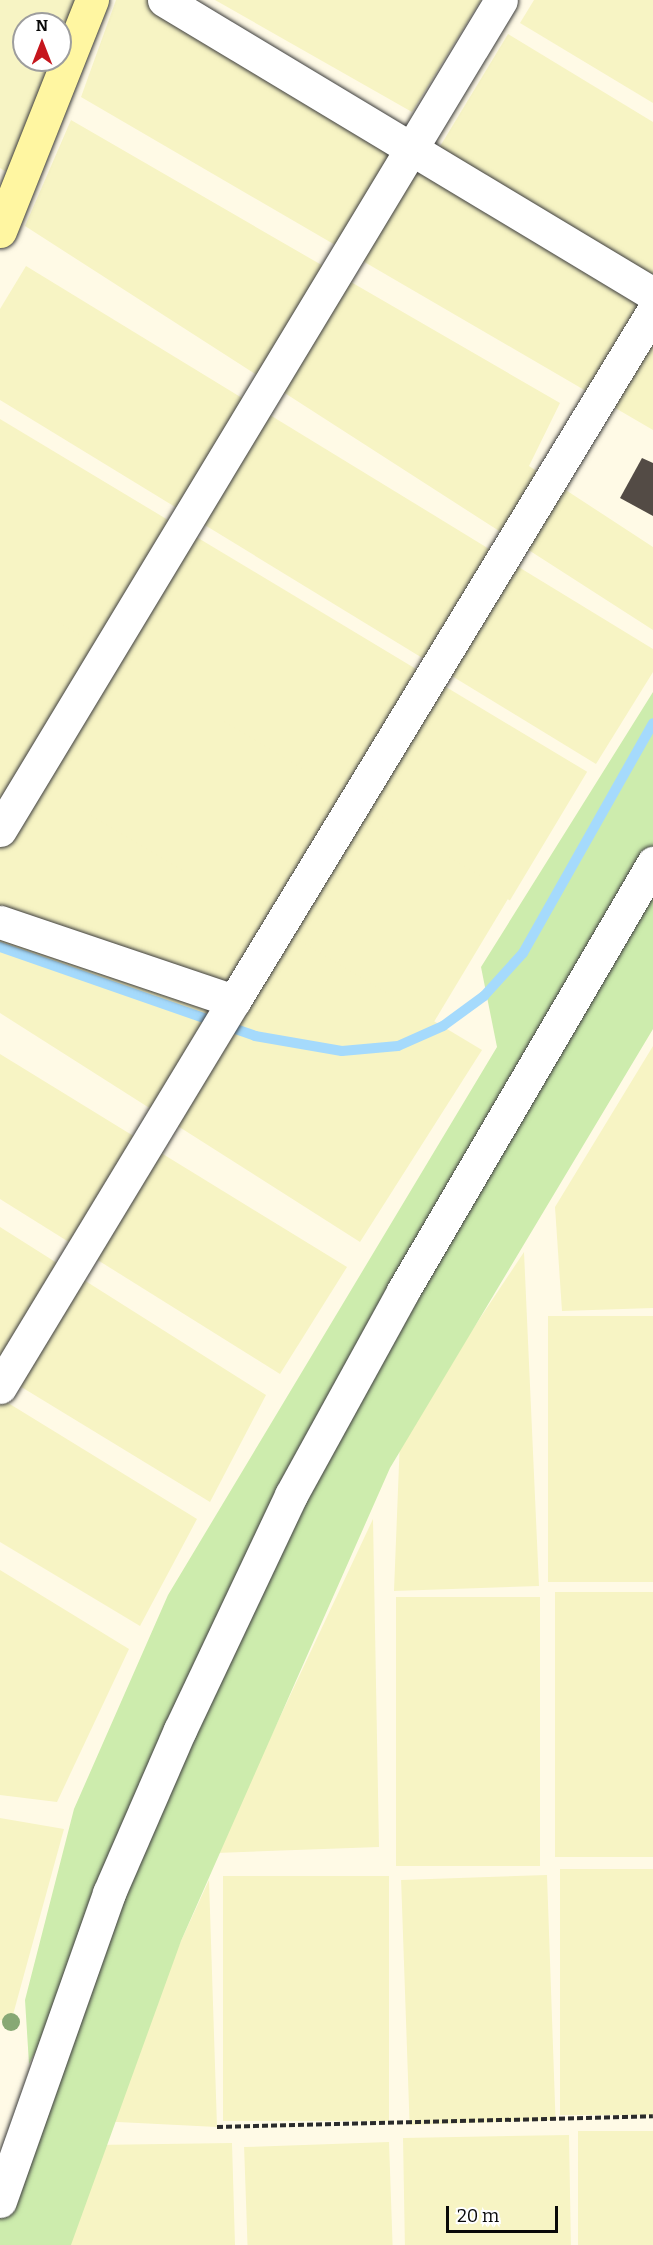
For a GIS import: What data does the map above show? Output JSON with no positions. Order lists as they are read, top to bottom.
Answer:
{
  "scale_bar": "20 m",
  "north": "top"
}
